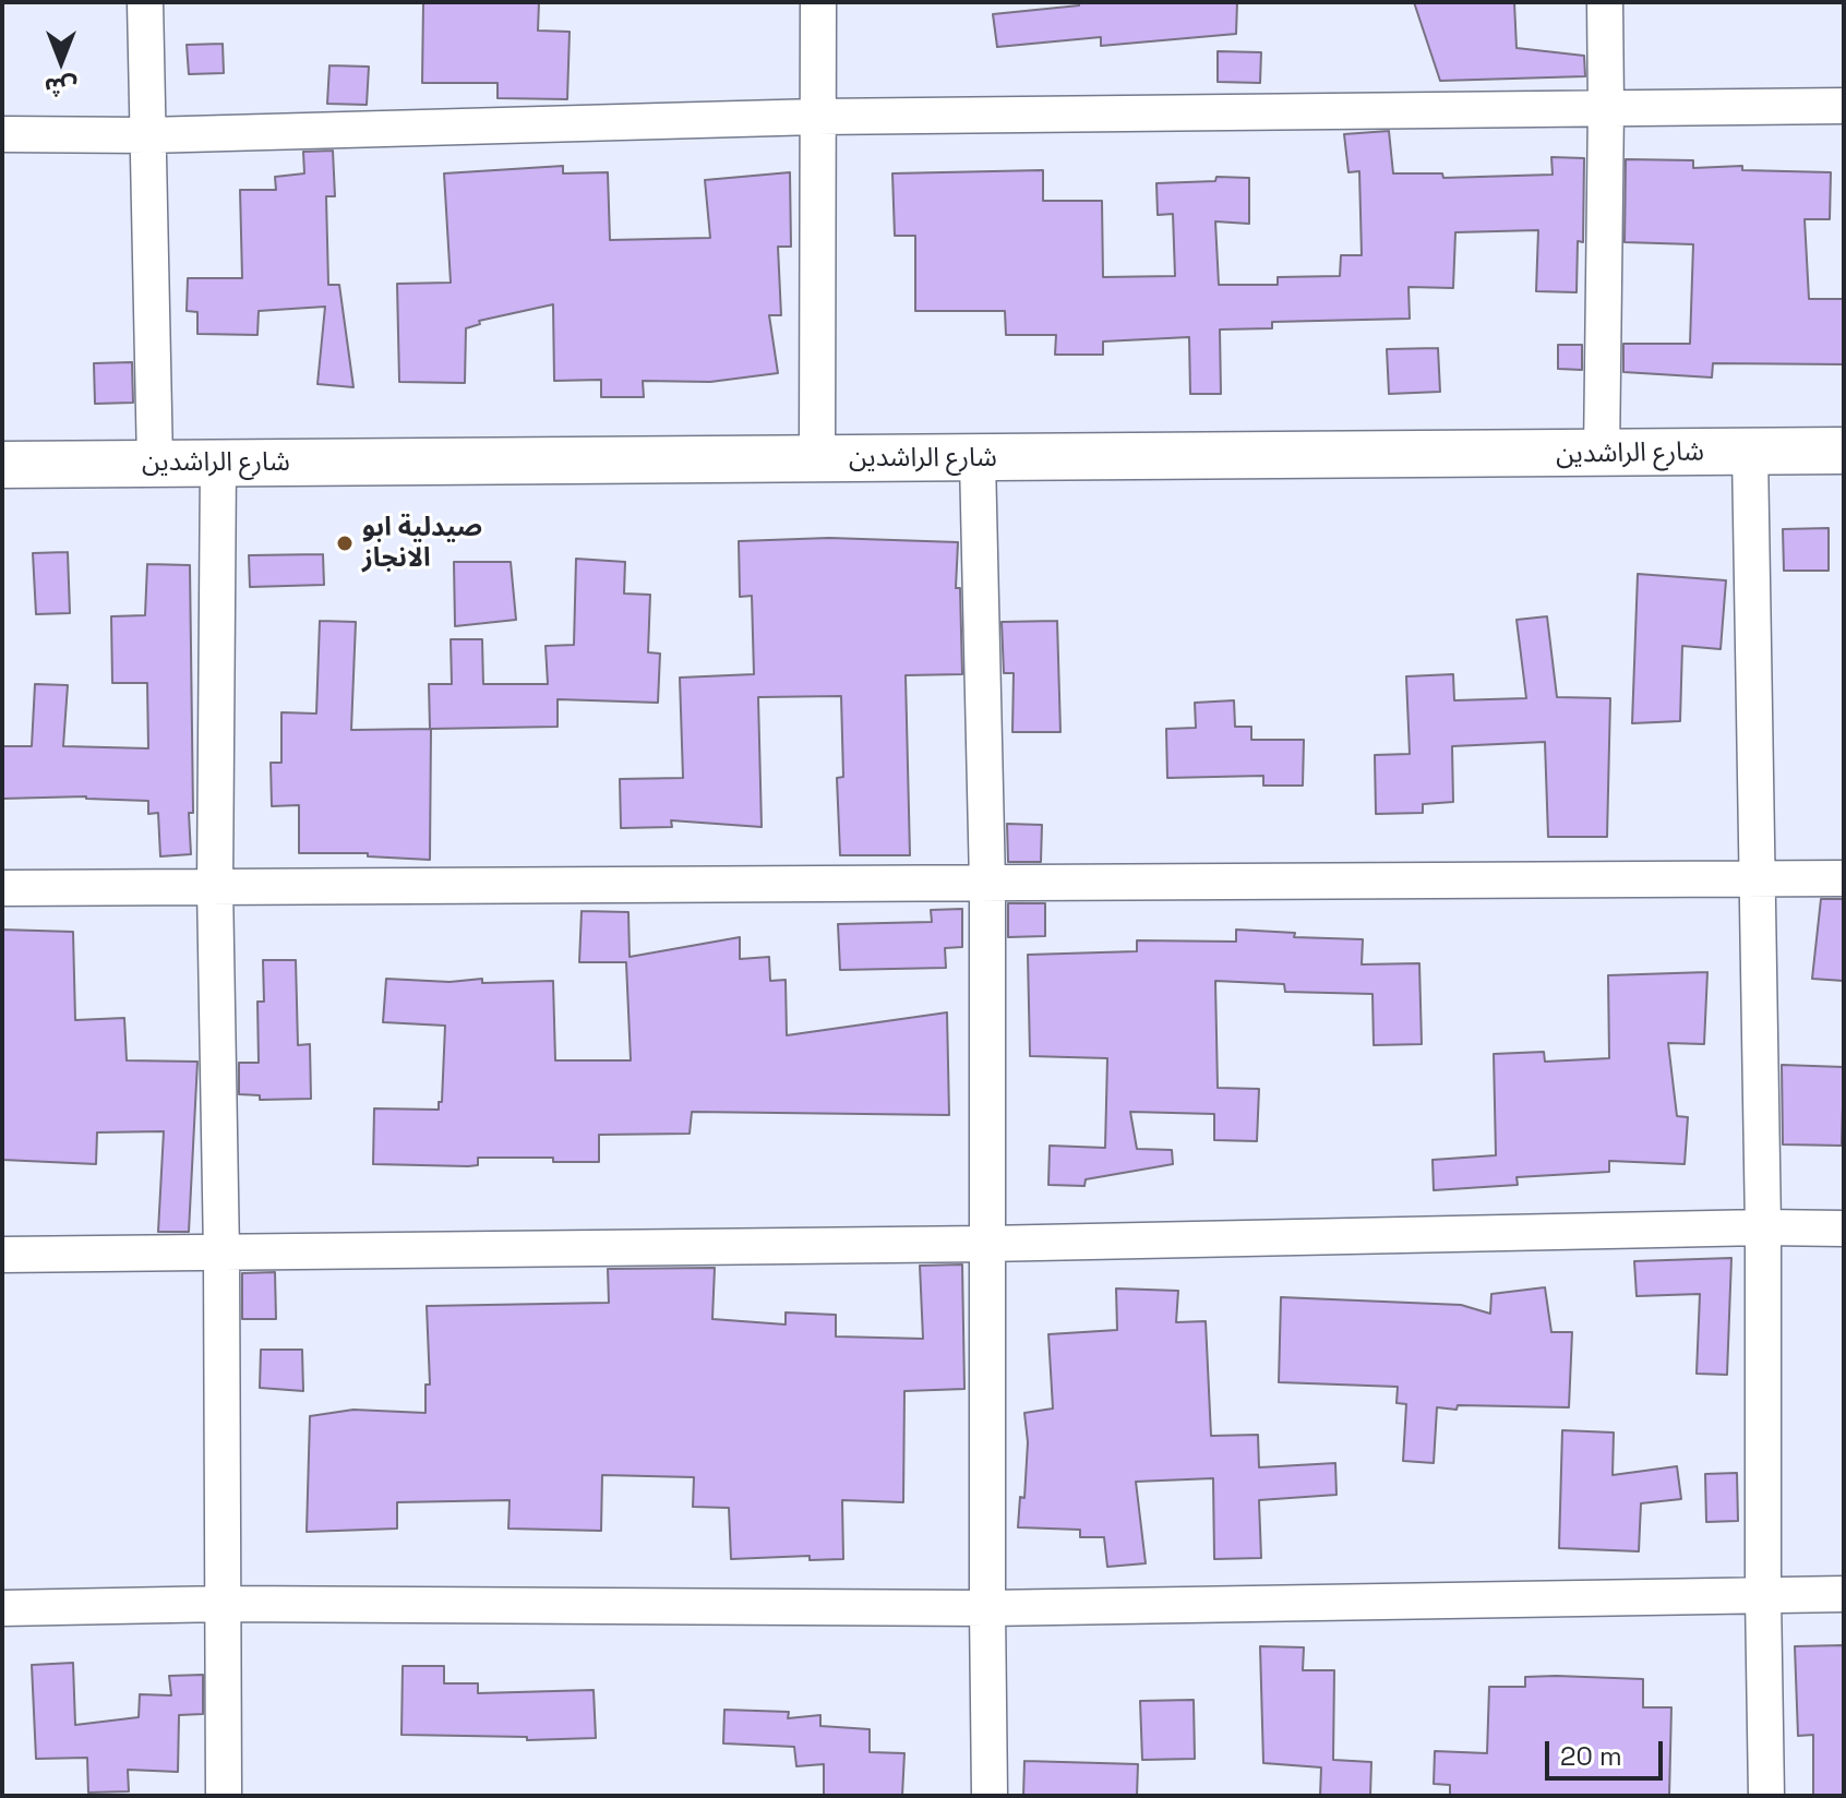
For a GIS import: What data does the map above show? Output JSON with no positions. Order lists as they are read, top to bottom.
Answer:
{
  "streets": {
    "street": ["شارع الراشدين"]
  },
  "places": ["صيدلية ابو الانجاز"],
  "scale_bar": "20 m",
  "north": "bottom"
}
